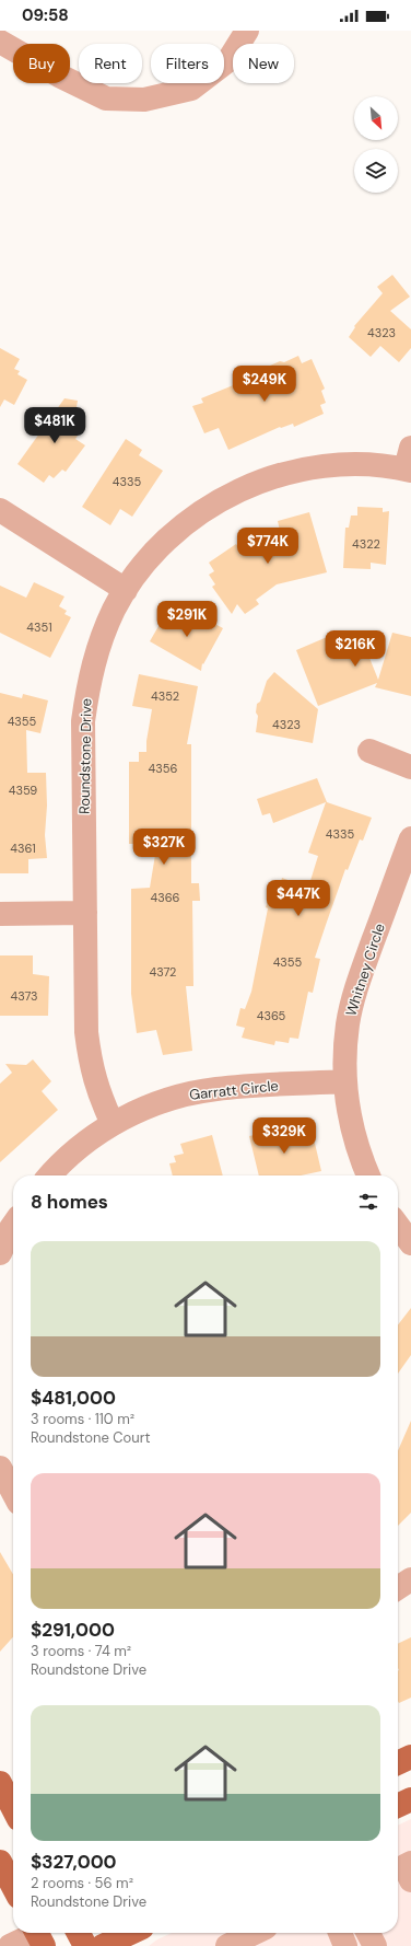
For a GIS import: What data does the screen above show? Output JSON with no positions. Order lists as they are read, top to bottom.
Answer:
{
  "streets": {
    "street": ["Roundstone Drive", "Whitney Circle", "Garratt Circle"]
  },
  "crossings": [
    ["Roundstone Drive", "Garratt Circle"],
    ["Whitney Circle", "Garratt Circle"]
  ],
  "house_numbers": [
    "4323",
    "4335",
    "4322",
    "4351",
    "4352",
    "4355",
    "4323",
    "4356",
    "4359",
    "4335",
    "4361",
    "4366",
    "4355",
    "4372",
    "4373",
    "4365"
  ],
  "north": "bottom right",
  "page": {
    "status": "09:58",
    "chip": [
      "Buy",
      "Rent",
      "Filters",
      "New"
    ],
    "price": [
      "$249K",
      "$481K",
      "$774K",
      "$291K",
      "$216K",
      "$327K",
      "$447K",
      "$329K"
    ],
    "heading": "8 homes",
    "list": [
      {
        "name": "$481,000",
        "note": "3 rooms · 110 m² · Roundstone Court"
      },
      {
        "name": "$291,000",
        "note": "3 rooms · 74 m² · Roundstone Drive"
      },
      {
        "name": "$327,000",
        "note": "2 rooms · 56 m² · Roundstone Drive"
      }
    ]
  }
}
